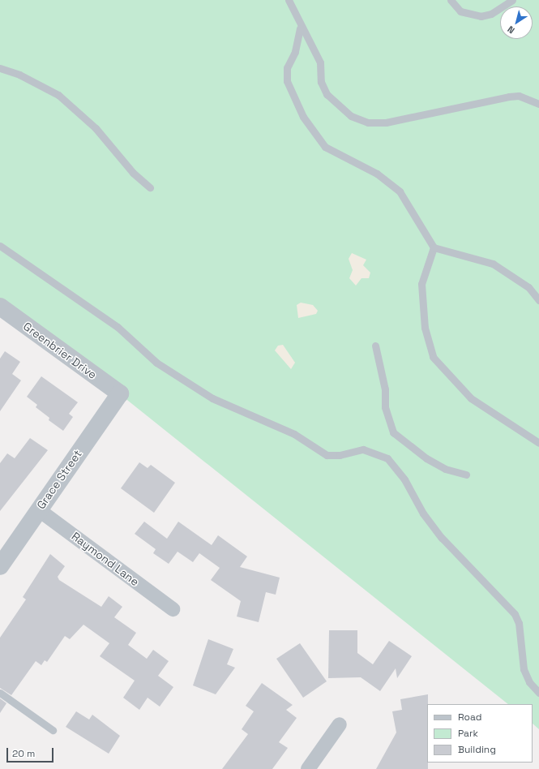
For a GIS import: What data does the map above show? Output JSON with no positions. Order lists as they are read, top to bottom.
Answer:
{
  "streets": {
    "street": ["Greenbrier Drive", "Grace Street", "Raymond Lane"]
  },
  "crossings": [
    ["Greenbrier Drive", "Grace Street"],
    ["Grace Street", "Raymond Lane"]
  ],
  "legend": ["Road", "Park", "Building"],
  "scale_bar": "20 m",
  "north": "bottom left"
}
